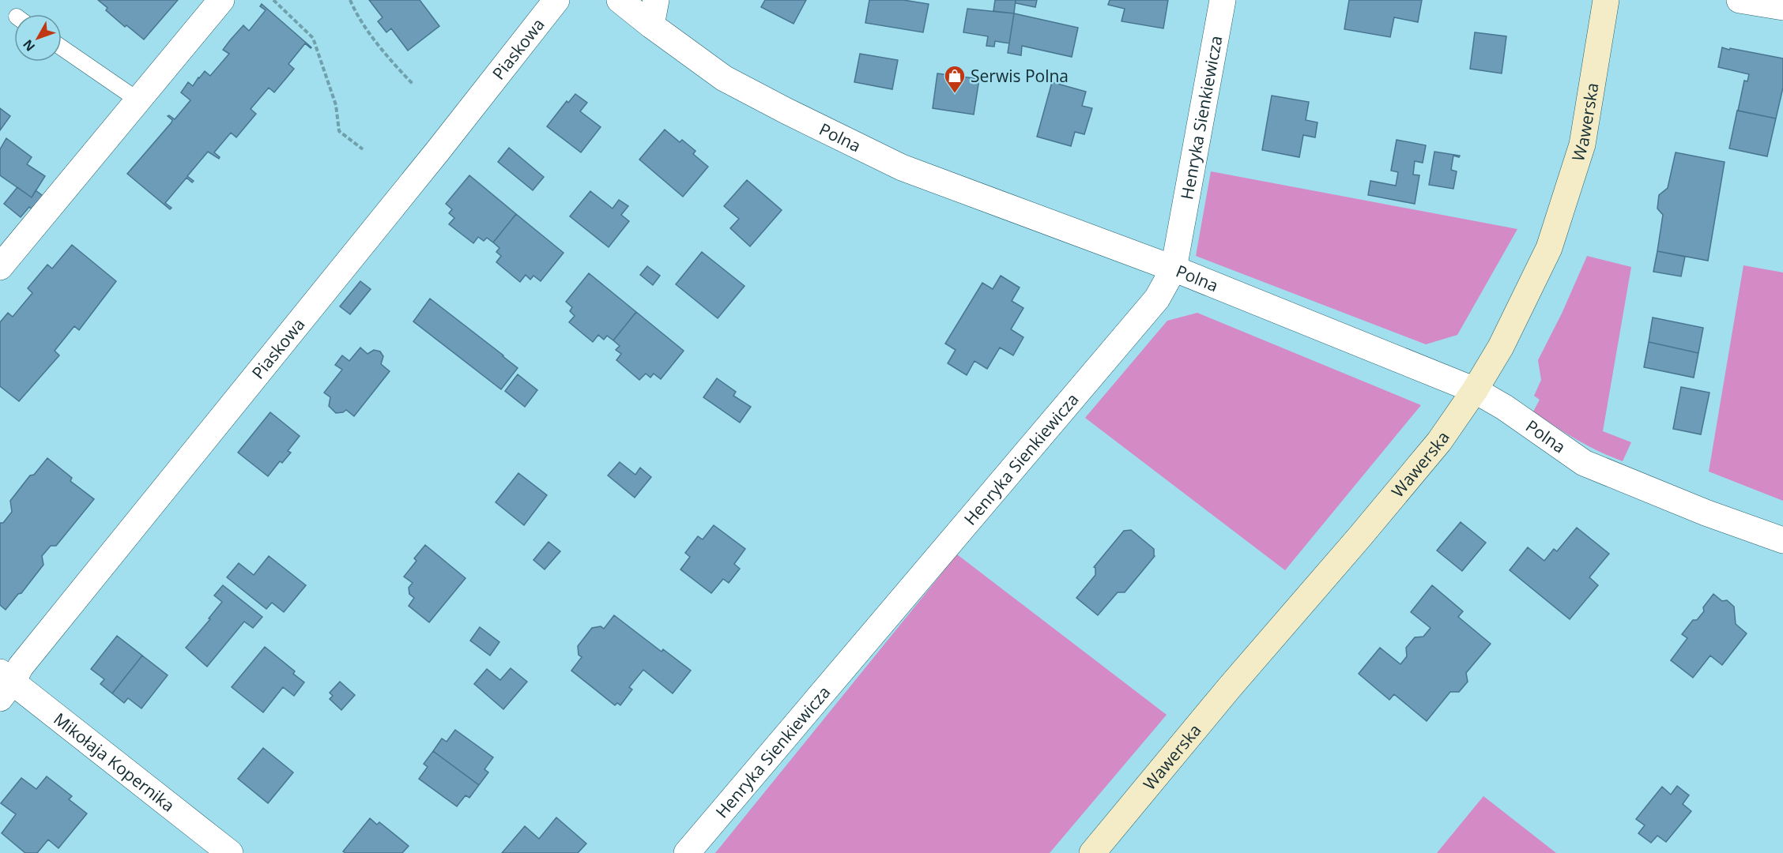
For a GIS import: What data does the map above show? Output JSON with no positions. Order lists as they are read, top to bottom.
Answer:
{
  "streets": {
    "street": [
      "Piaskowa",
      "Henryka Sienkiewicza",
      "Wawerska",
      "Polna",
      "Mikołaja Kopernika"
    ]
  },
  "crossings": [
    ["Piaskowa", "Mikołaja Kopernika"],
    ["Henryka Sienkiewicza", "Polna"],
    ["Wawerska", "Polna"]
  ],
  "places": {
    "shop": ["Serwis Polna"]
  },
  "north": "bottom left"
}
